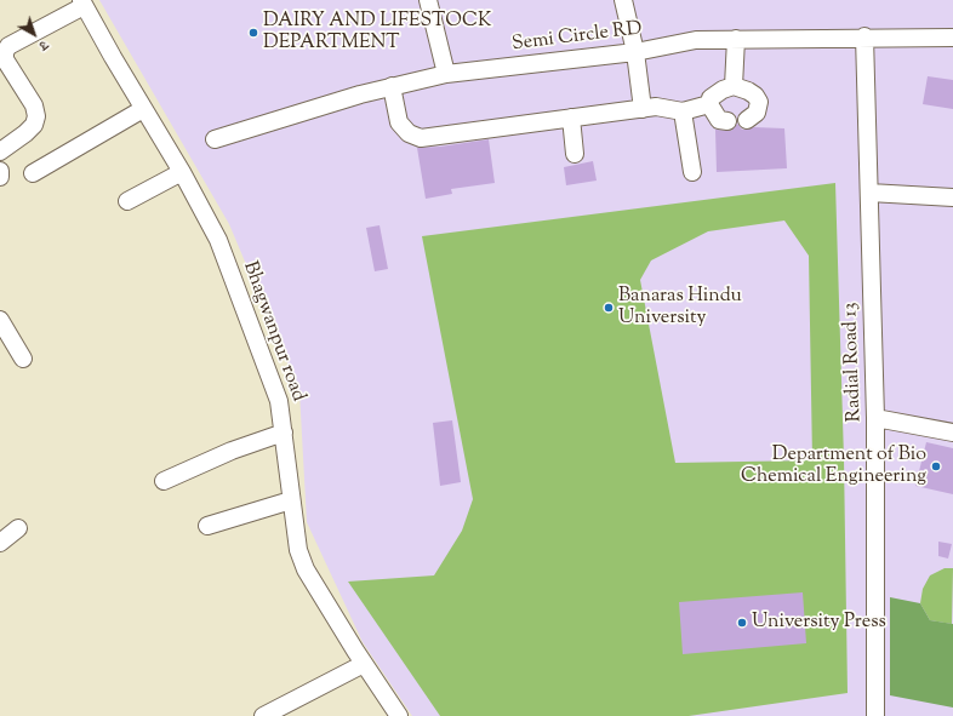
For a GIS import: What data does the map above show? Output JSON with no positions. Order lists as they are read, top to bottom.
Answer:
{
  "streets": {
    "street": ["Semi Circle RD", "Bhagwanpur road", "Radial Road 13"]
  },
  "crossings": [
    ["Semi Circle RD", "Radial Road 13"]
  ],
  "places": [
    "DAIRY AND LIFESTOCK DEPARTMENT",
    "Banaras Hindu University",
    "Department of Bio Chemical Engineering",
    "University Press"
  ],
  "north": "bottom right"
}
